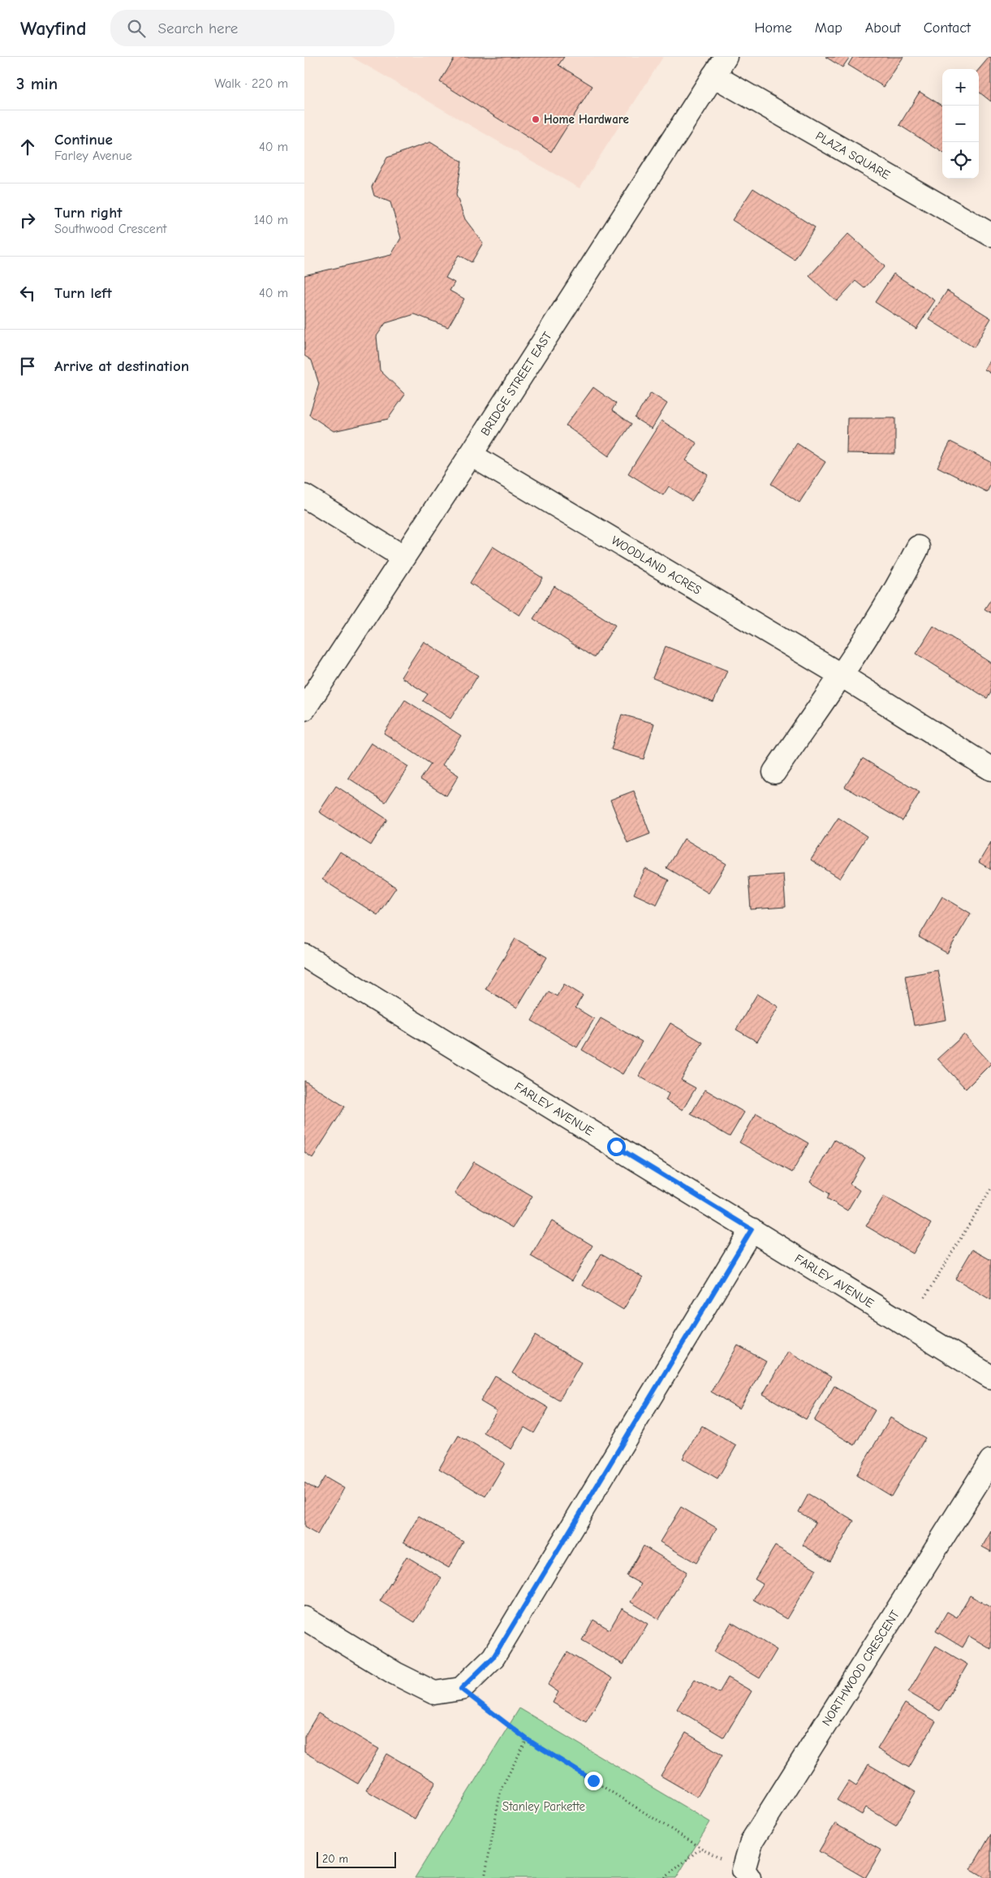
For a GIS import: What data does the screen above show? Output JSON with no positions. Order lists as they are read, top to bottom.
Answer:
{
  "streets": {
    "street": [
      "PLAZA SQUARE",
      "BRIDGE STREET EAST",
      "WOODLAND ACRES",
      "FARLEY AVENUE",
      "NORTHWOOD CRESCENT"
    ]
  },
  "crossings": [
    ["PLAZA SQUARE", "BRIDGE STREET EAST"],
    ["BRIDGE STREET EAST", "WOODLAND ACRES"]
  ],
  "parks": ["Stanley Parkette"],
  "places": ["Home Hardware"],
  "scale_bar": "20 m",
  "page": {
    "header": "Wayfind",
    "search": "Search here",
    "nav": [
      "Home",
      "Map",
      "About",
      "Contact"
    ],
    "heading": ["3 min", "Walk · 220 m"],
    "map_buttons": ["+", "−"],
    "list": [
      ["Continue", "Farley Avenue", "40 m"],
      ["Turn right", "Southwood Crescent", "140 m"],
      ["Turn left", "40 m"],
      "Arrive at destination"
    ],
    "scale": "20 m"
  }
}
